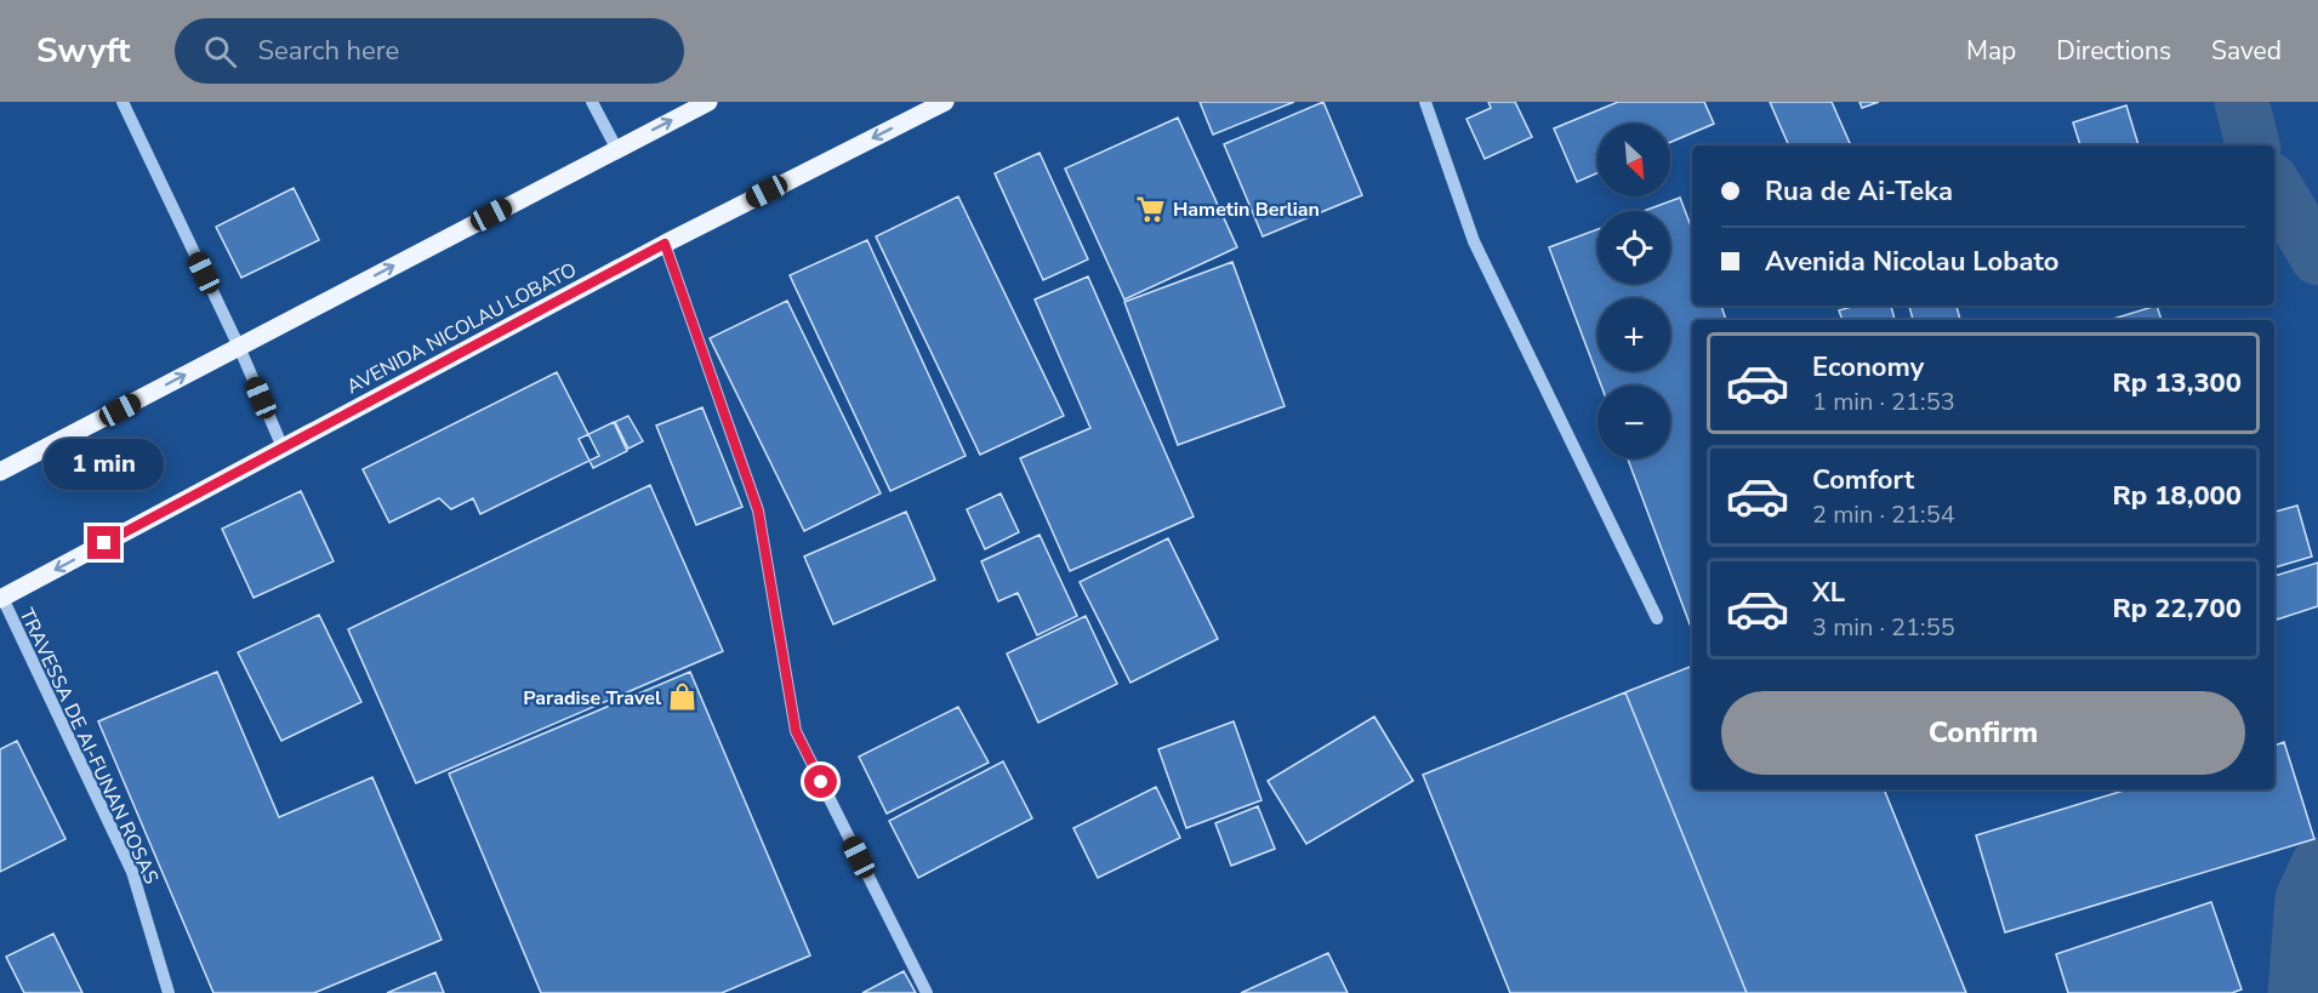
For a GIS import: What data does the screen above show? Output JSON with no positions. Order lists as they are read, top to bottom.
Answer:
{
  "streets": {
    "main road": ["AVENIDA NICOLAU LOBATO"],
    "street": ["TRAVESSA DE AI-FUNAN ROSAS"]
  },
  "crossings": [
    ["AVENIDA NICOLAU LOBATO", "TRAVESSA DE AI-FUNAN ROSAS"]
  ],
  "places": {
    "supermarket": ["Hametin Berlian"],
    "shop": ["Paradise Travel"]
  },
  "north": "bottom right",
  "page": {
    "header": "Swyft",
    "search": "Search here",
    "nav": ["Map", "Directions", "Saved"],
    "map_buttons": ["+", "−"],
    "banner": ["Rua de Ai-Teka", "Avenida Nicolau Lobato"],
    "list": [
      {
        "name": "Economy",
        "note": "1 min · 21:53",
        "value": "Rp 13,300"
      },
      {
        "name": "Comfort",
        "note": "2 min · 21:54",
        "value": "Rp 18,000"
      },
      {
        "name": "XL",
        "note": "3 min · 21:55",
        "value": "Rp 22,700"
      }
    ],
    "bubble": "1 min",
    "buttons": "Confirm"
  }
}
